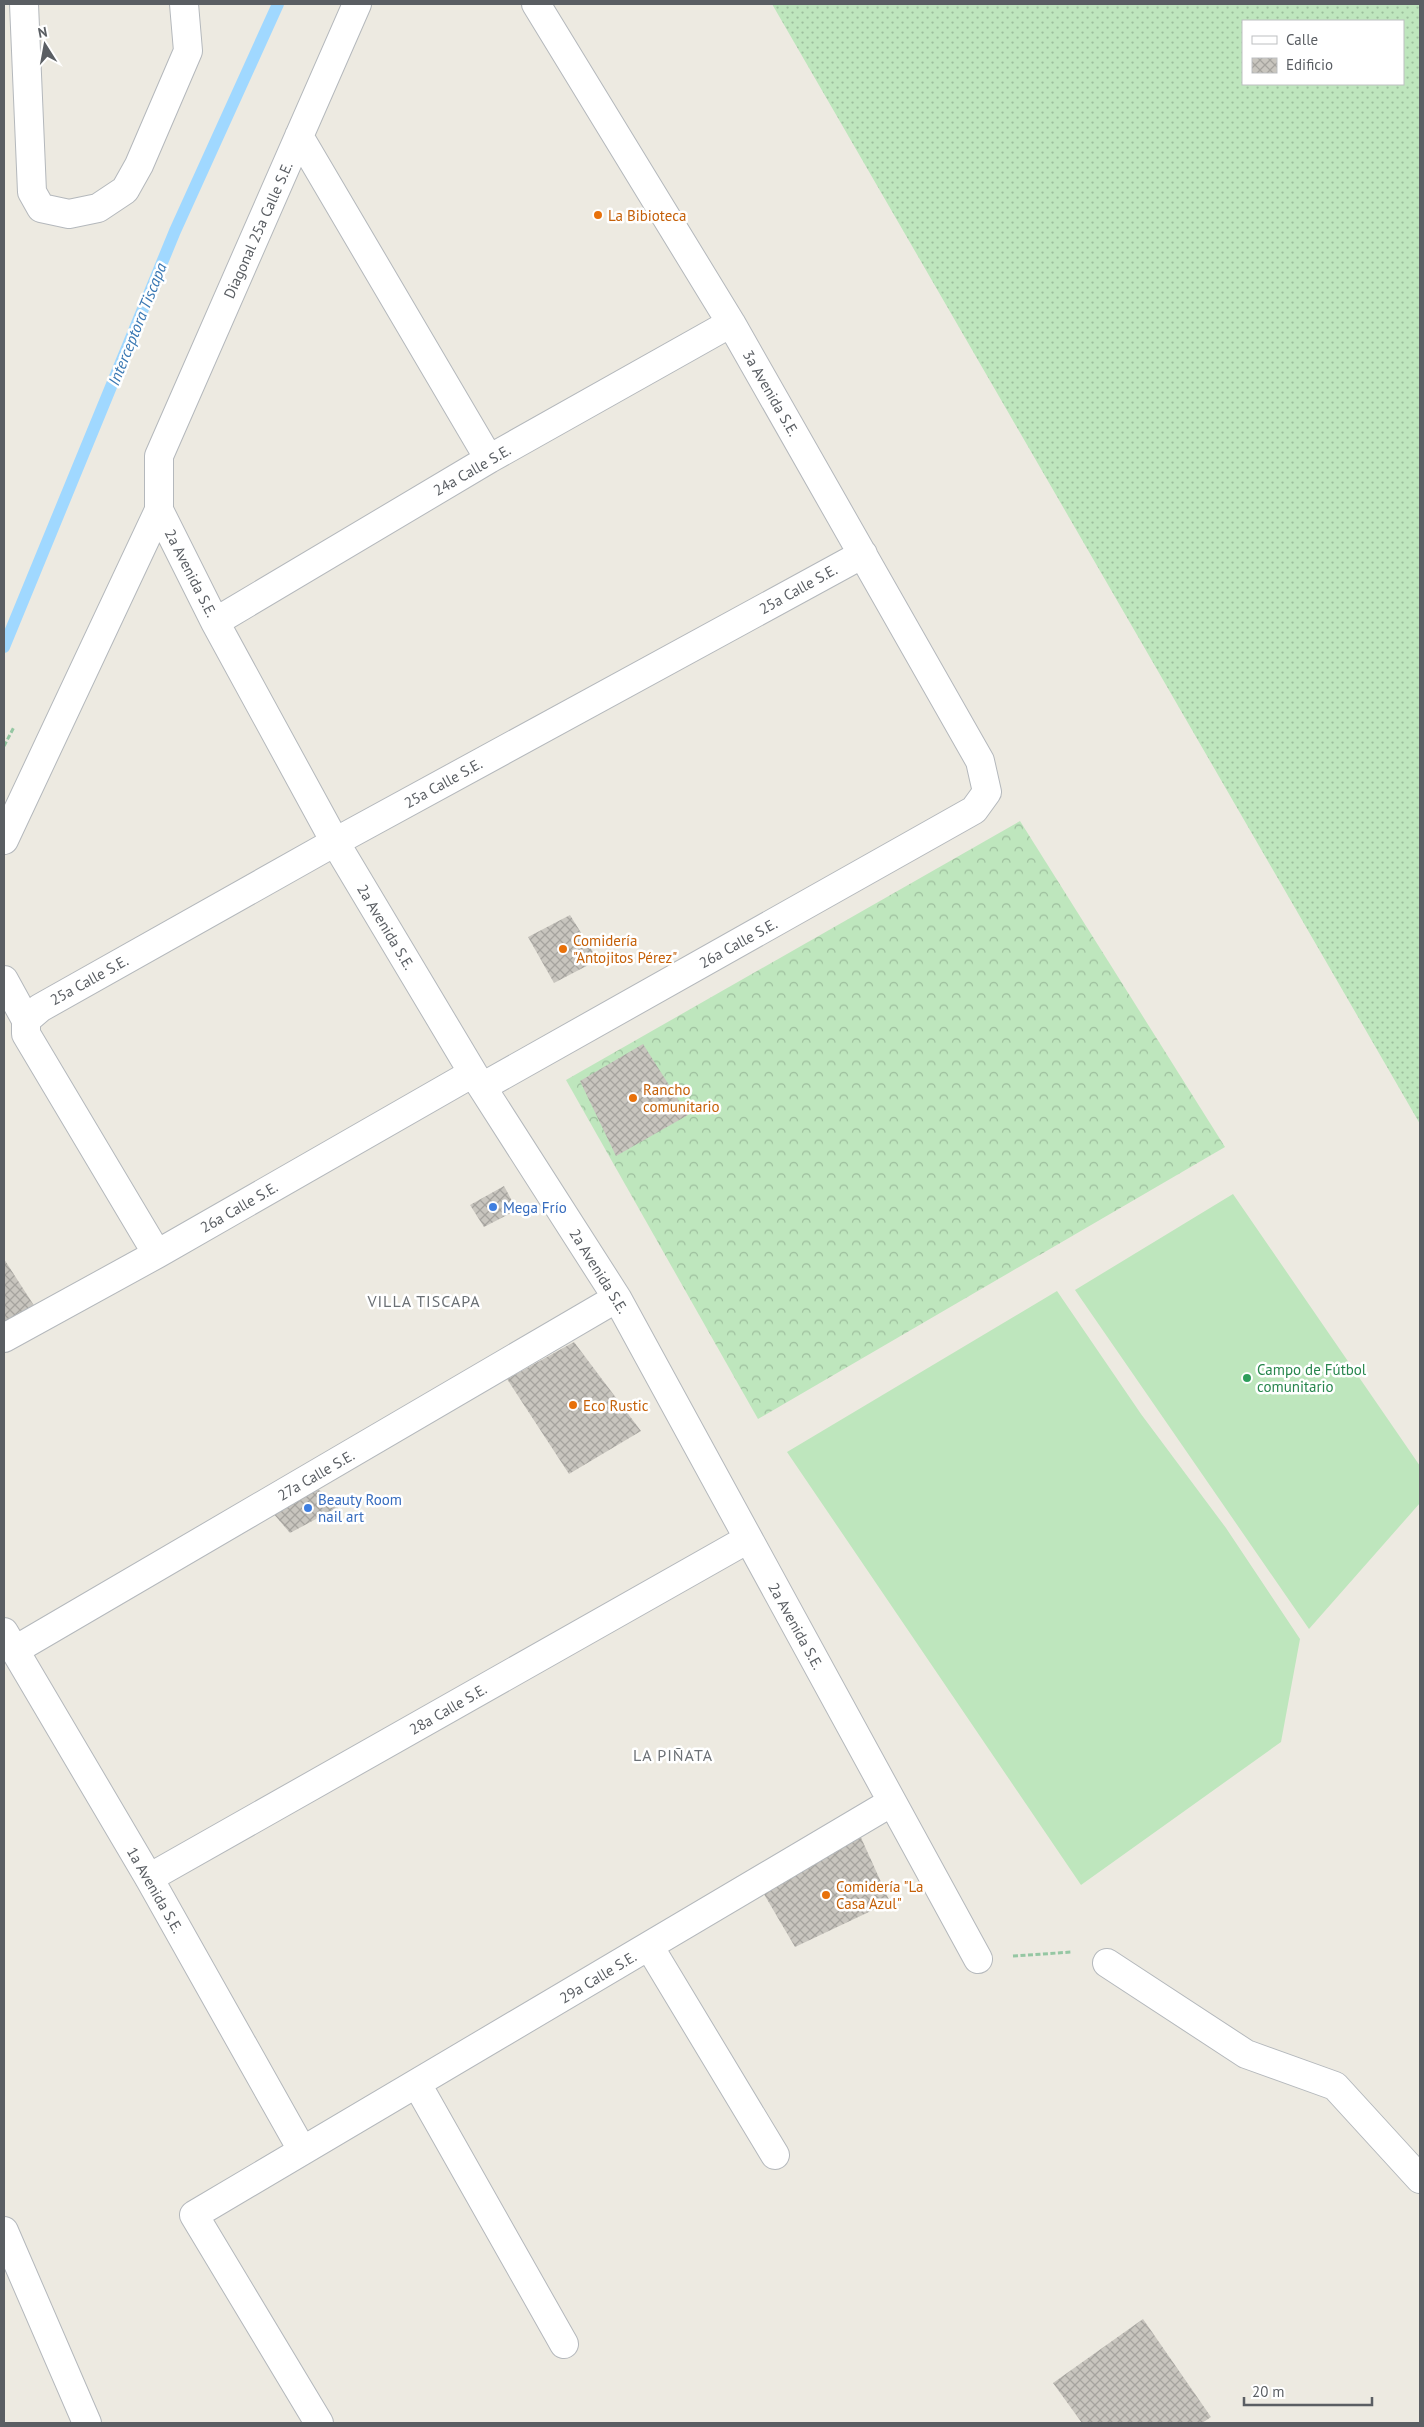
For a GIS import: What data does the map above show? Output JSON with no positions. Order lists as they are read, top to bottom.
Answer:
{
  "streets": {
    "street": [
      "Diagonal 25a Calle S.E.",
      "3a Avenida S.E.",
      "24a Calle S.E.",
      "2a Avenida S.E.",
      "25a Calle S.E.",
      "26a Calle S.E.",
      "27a Calle S.E.",
      "28a Calle S.E.",
      "1a Avenida S.E.",
      "29a Calle S.E."
    ]
  },
  "crossings": [
    ["Diagonal 25a Calle S.E.", "2a Avenida S.E."],
    ["3a Avenida S.E.", "24a Calle S.E."],
    ["3a Avenida S.E.", "25a Calle S.E."],
    ["3a Avenida S.E.", "26a Calle S.E."],
    ["24a Calle S.E.", "2a Avenida S.E."],
    ["2a Avenida S.E.", "25a Calle S.E."],
    ["2a Avenida S.E.", "26a Calle S.E."],
    ["2a Avenida S.E.", "27a Calle S.E."],
    ["2a Avenida S.E.", "28a Calle S.E."],
    ["2a Avenida S.E.", "29a Calle S.E."],
    ["27a Calle S.E.", "1a Avenida S.E."],
    ["28a Calle S.E.", "1a Avenida S.E."],
    ["1a Avenida S.E.", "29a Calle S.E."]
  ],
  "districts": ["VILLA TISCAPA", "LA PIÑATA"],
  "water": ["Interceptora Tiscapa"],
  "places": [
    "La Bibioteca",
    "Comidería \"Antojitos Pérez\"",
    "Rancho comunitario",
    "Mega Frío",
    "Campo de Fútbol comunitario",
    "Eco Rustic",
    "Beauty Room nail art",
    "Comidería \"La Casa Azul\""
  ],
  "legend": ["Calle", "Edificio"],
  "scale_bar": "20 m",
  "north": "top"
}
